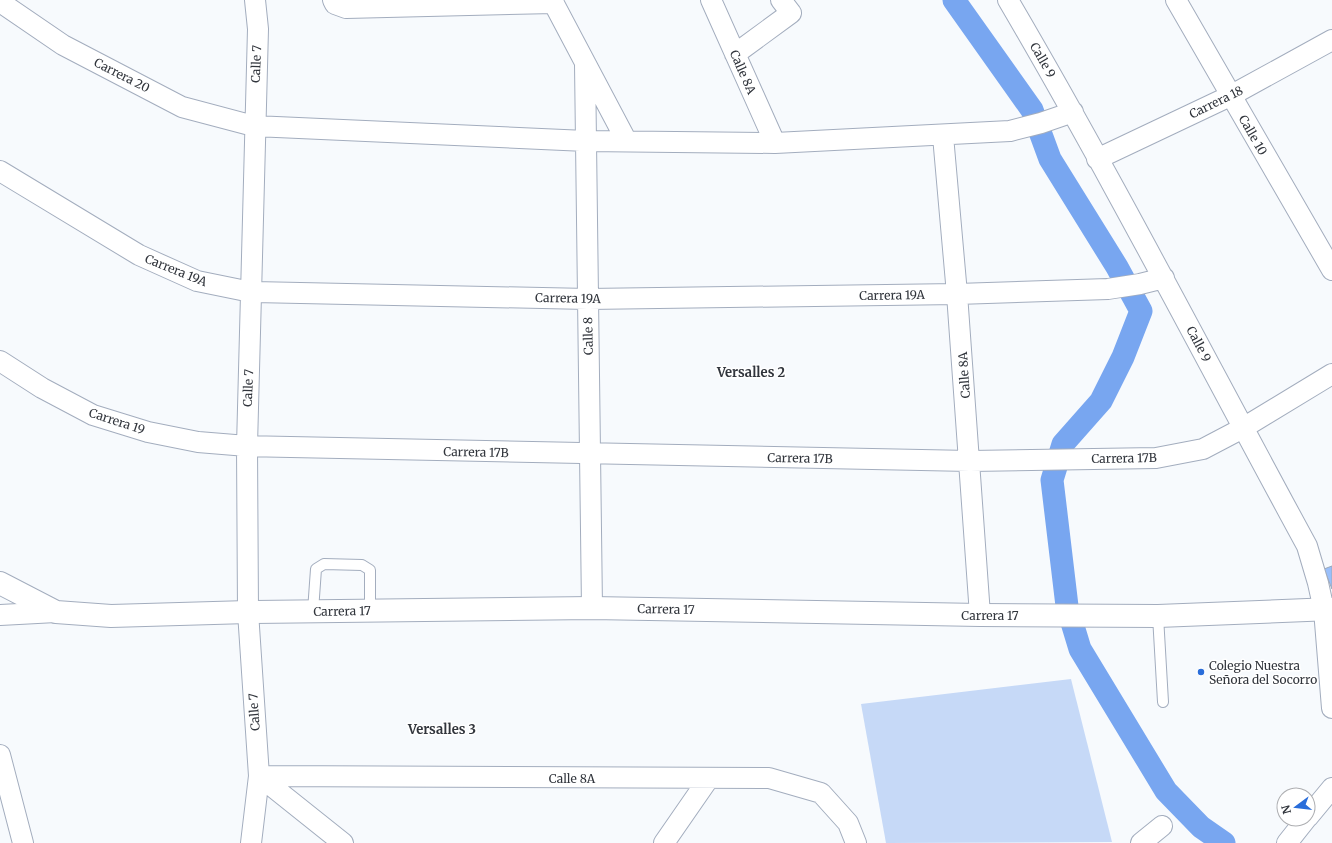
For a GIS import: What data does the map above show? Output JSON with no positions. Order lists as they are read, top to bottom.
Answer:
{
  "streets": {
    "street": [
      "Calle 9",
      "Calle 7",
      "Calle 8A",
      "Carrera 20",
      "Carrera 18",
      "Calle 10",
      "Carrera 19A",
      "Calle 8",
      "Carrera 19",
      "Carrera 17B",
      "Carrera 17"
    ]
  },
  "crossings": [
    ["Calle 9", "Carrera 18"],
    ["Calle 9", "Carrera 19A"],
    ["Calle 9", "Carrera 17B"],
    ["Calle 9", "Carrera 17"],
    ["Calle 7", "Calle 8A"],
    ["Calle 7", "Carrera 20"],
    ["Calle 7", "Carrera 19A"],
    ["Calle 7", "Carrera 19"],
    ["Calle 7", "Carrera 17B"],
    ["Calle 7", "Carrera 17"],
    ["Calle 8A", "Carrera 19A"],
    ["Calle 8A", "Carrera 17B"],
    ["Calle 8A", "Carrera 17"],
    ["Carrera 18", "Calle 10"],
    ["Carrera 19A", "Calle 8"],
    ["Calle 8", "Carrera 17B"],
    ["Calle 8", "Carrera 17"],
    ["Carrera 19", "Carrera 17B"]
  ],
  "districts": ["Versalles 2", "Versalles 3"],
  "places": ["Colegio Nuestra Señora del Socorro"],
  "north": "left"
}
